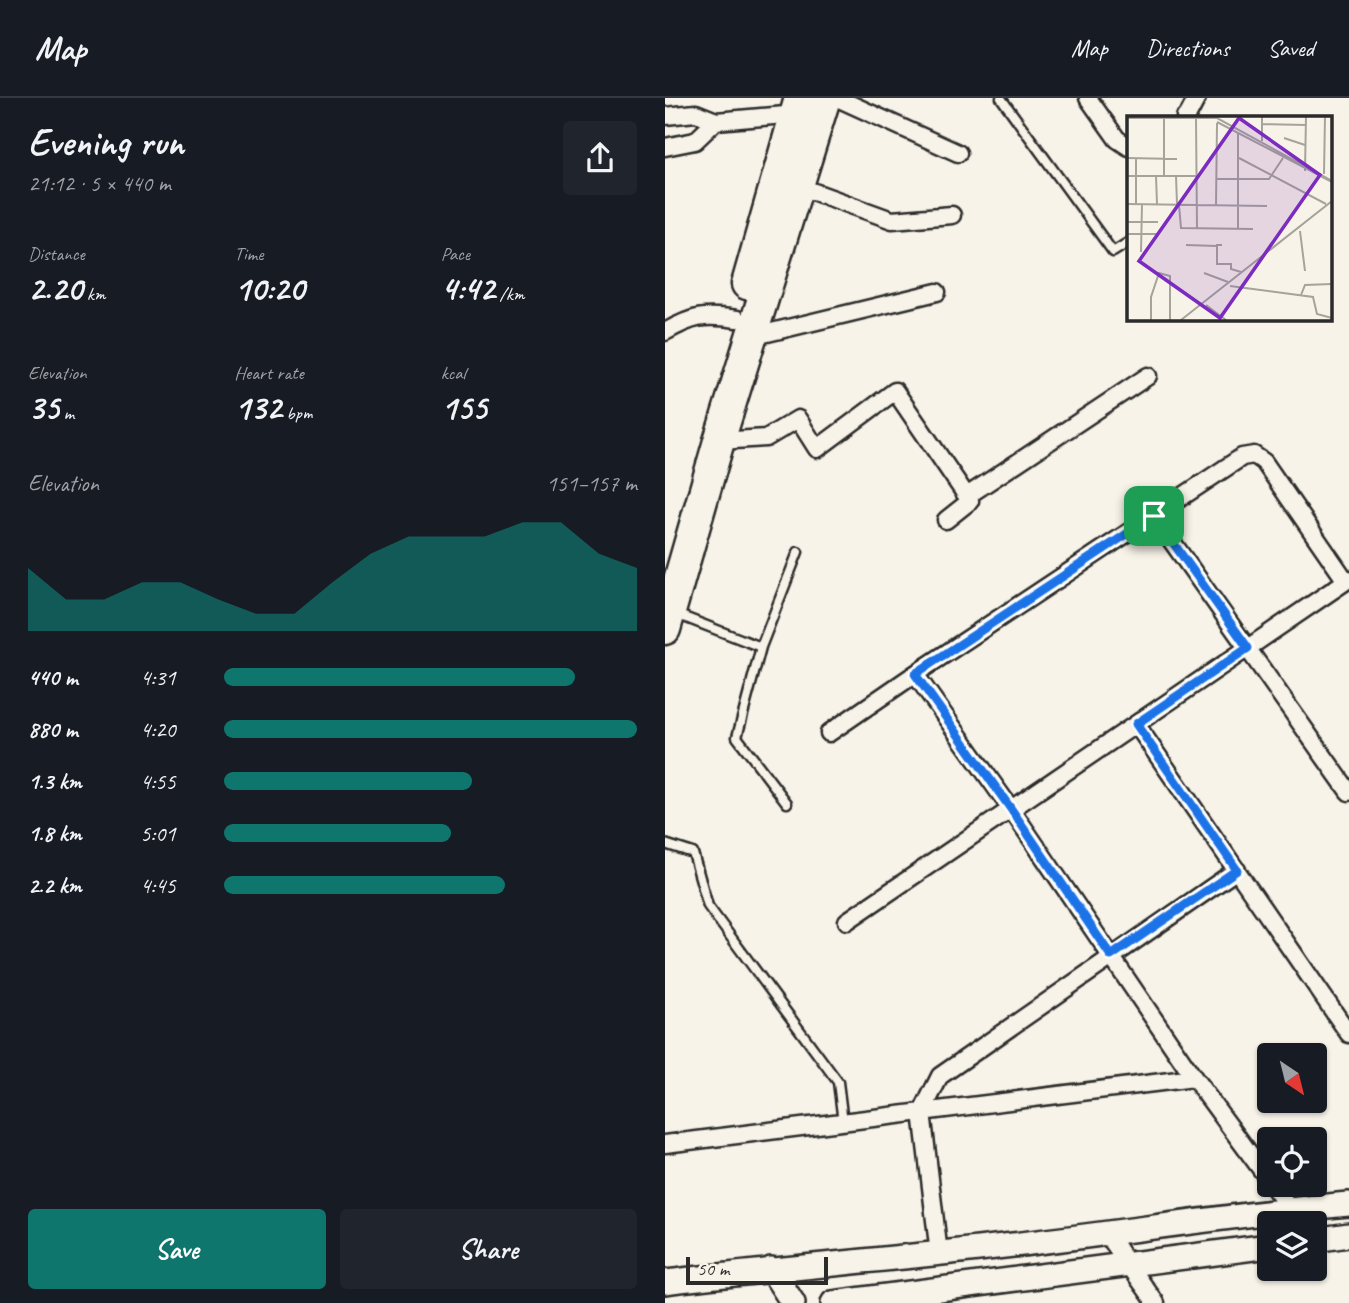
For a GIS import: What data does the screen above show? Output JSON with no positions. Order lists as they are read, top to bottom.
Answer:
{
  "scale_bar": "50 m",
  "north": "bottom right",
  "page": {
    "header": "Map",
    "nav": ["Map", "Directions", "Saved"],
    "heading": ["Evening run", "21:12 · 5 × 440 m"],
    "stats": [
      ["Distance", "2.20 km"],
      ["Time", "10:20"],
      ["Pace", "4:42 /km"],
      ["Elevation", "35 m"],
      ["Heart rate", "132 bpm"],
      ["kcal", "155"]
    ],
    "chart": ["Elevation", "151–157 m"],
    "list": [
      {
        "name": "440 m",
        "note": "4:31"
      },
      {
        "name": "880 m",
        "note": "4:20"
      },
      {
        "name": "1.3 km",
        "note": "4:55"
      },
      {
        "name": "1.8 km",
        "note": "5:01"
      },
      {
        "name": "2.2 km",
        "note": "4:45"
      }
    ],
    "buttons": ["Save", "Share"],
    "scale": "50 m"
  }
}
